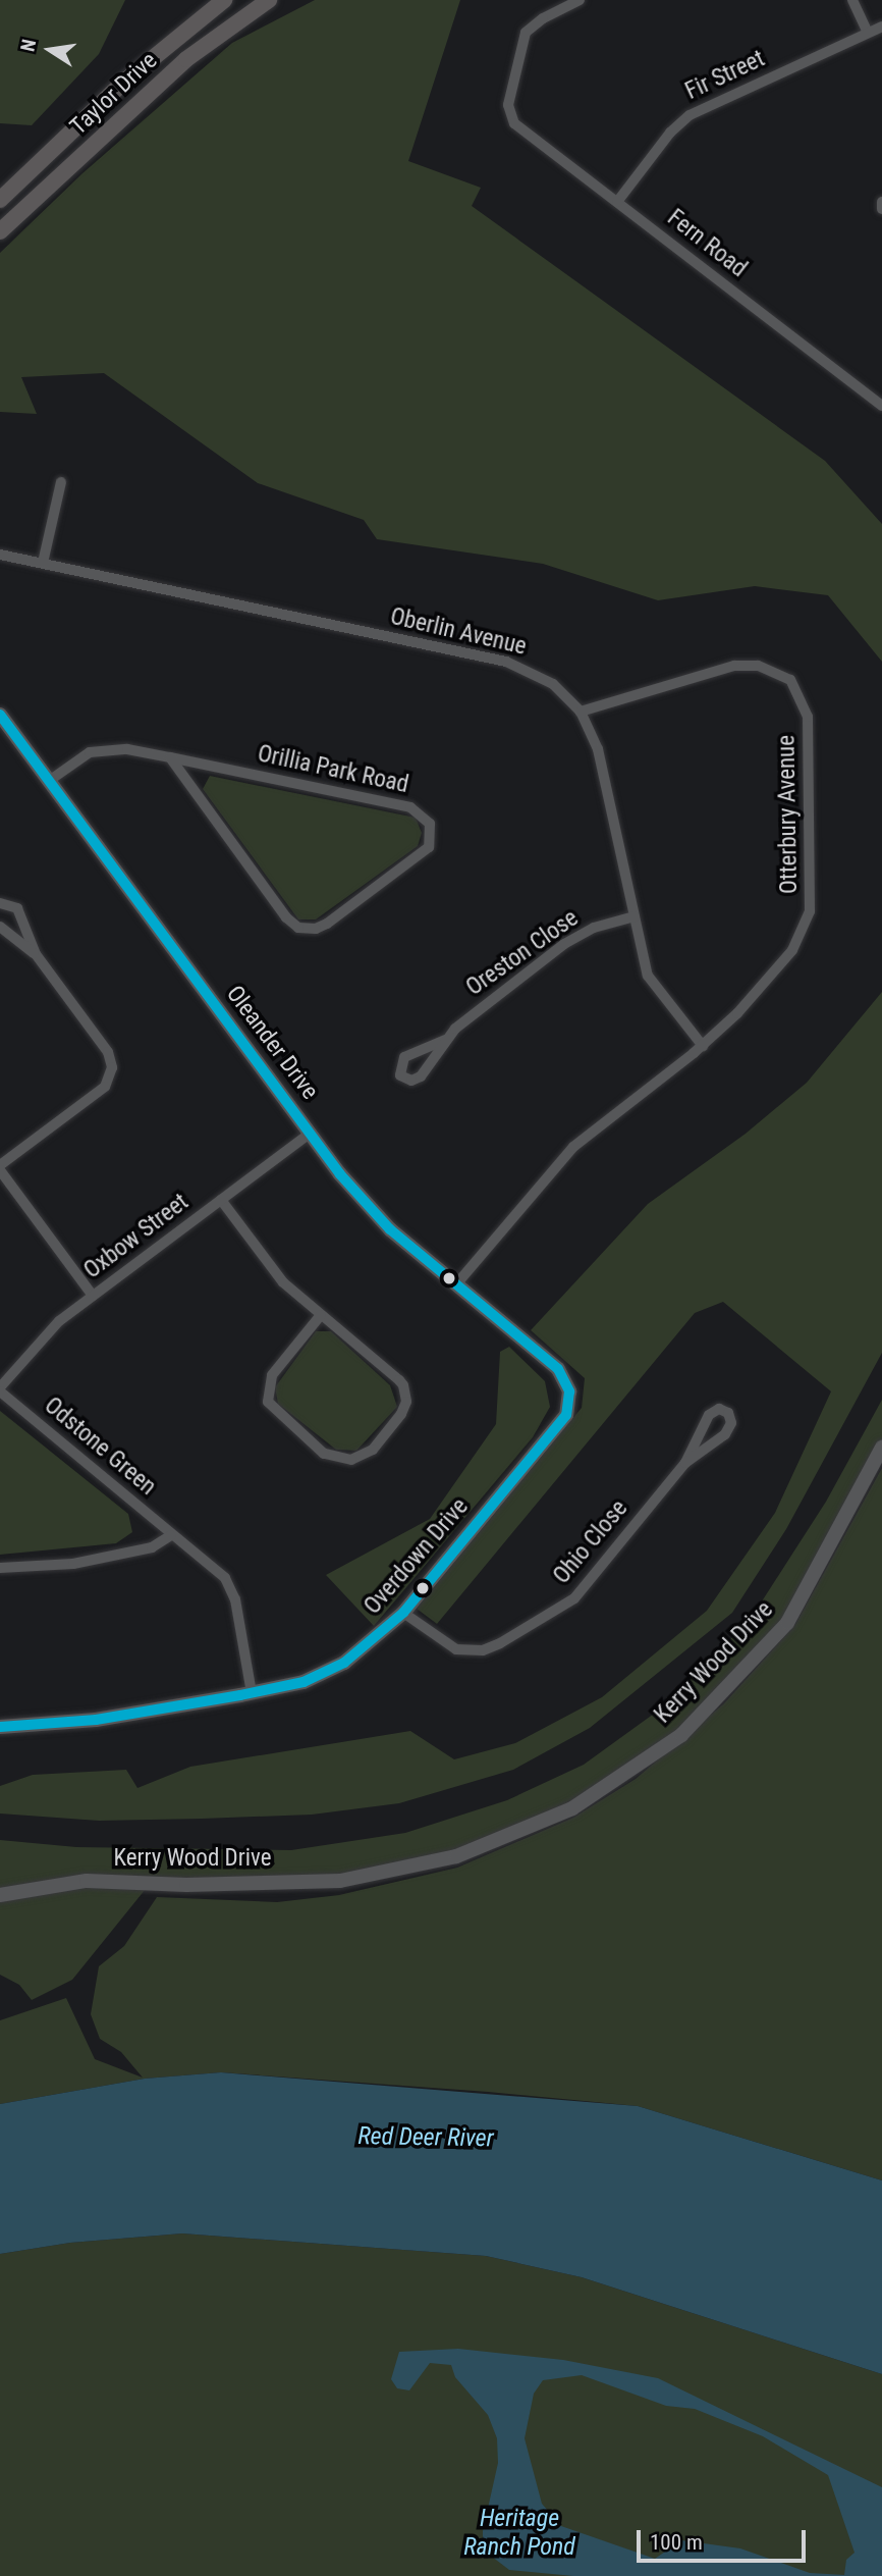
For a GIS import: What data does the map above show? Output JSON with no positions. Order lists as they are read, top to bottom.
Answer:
{
  "streets": {
    "main road": ["Taylor Drive"],
    "street": [
      "Fir Street",
      "Fern Road",
      "Oberlin Avenue",
      "Orillia Park Road",
      "Otterbury Avenue",
      "Oreston Close",
      "Oleander Drive",
      "Oxbow Street",
      "Odstone Green",
      "Ohio Close",
      "Overdown Drive",
      "Kerry Wood Drive"
    ]
  },
  "crossings": [
    ["Fir Street", "Fern Road"],
    ["Oberlin Avenue", "Otterbury Avenue"],
    ["Oberlin Avenue", "Oreston Close"],
    ["Orillia Park Road", "Oleander Drive"],
    ["Otterbury Avenue", "Oleander Drive"],
    ["Oleander Drive", "Oxbow Street"],
    ["Oleander Drive", "Overdown Drive"],
    ["Oxbow Street", "Odstone Green"],
    ["Odstone Green", "Overdown Drive"],
    ["Ohio Close", "Overdown Drive"]
  ],
  "water": ["Red Deer River", "Heritage Ranch Pond"],
  "scale_bar": "100 m",
  "north": "left"
}
